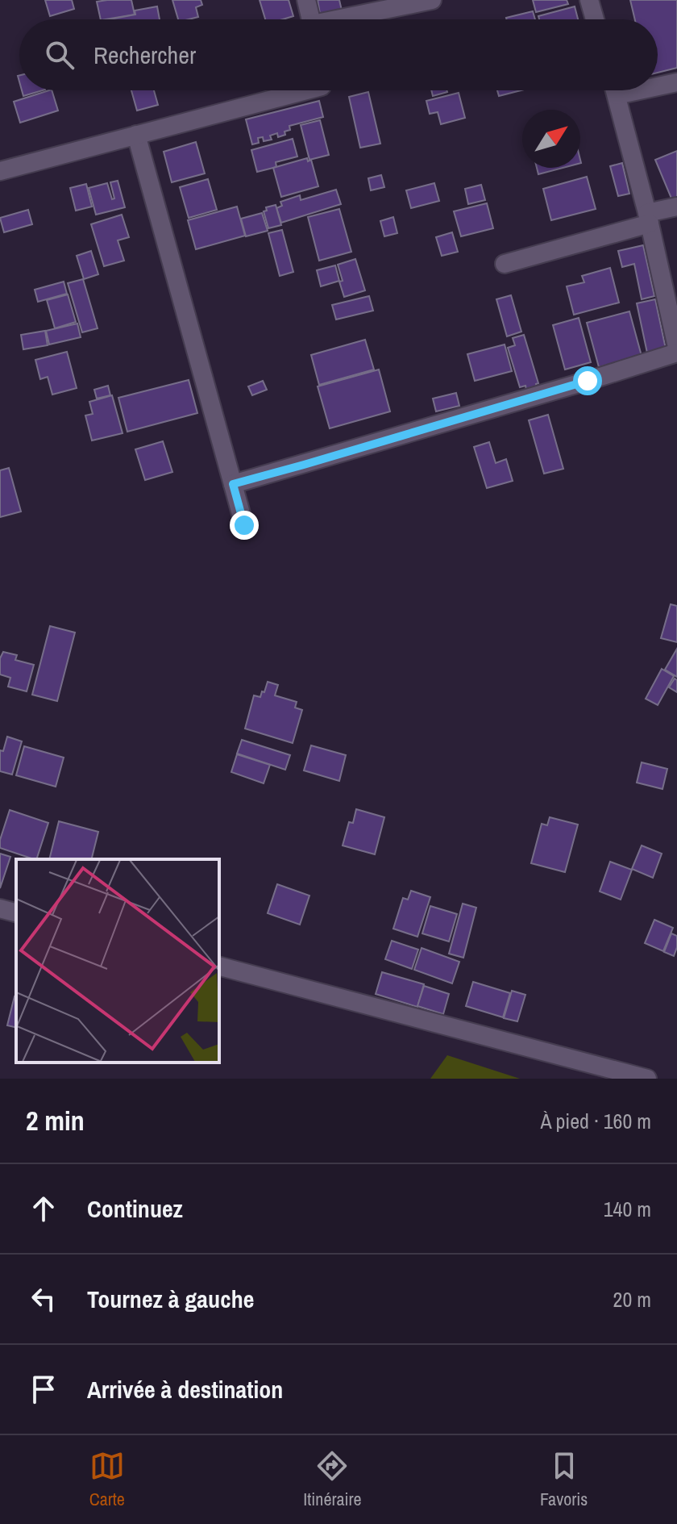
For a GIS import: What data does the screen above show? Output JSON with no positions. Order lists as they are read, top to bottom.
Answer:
{
  "north": "top right",
  "page": {
    "search": "Rechercher",
    "heading": ["2 min", "À pied · 160 m"],
    "list": [
      ["Continuez", "140 m"],
      ["Tournez à gauche", "20 m"],
      "Arrivée à destination"
    ],
    "nav": ["Carte", "Itinéraire", "Favoris"]
  }
}
